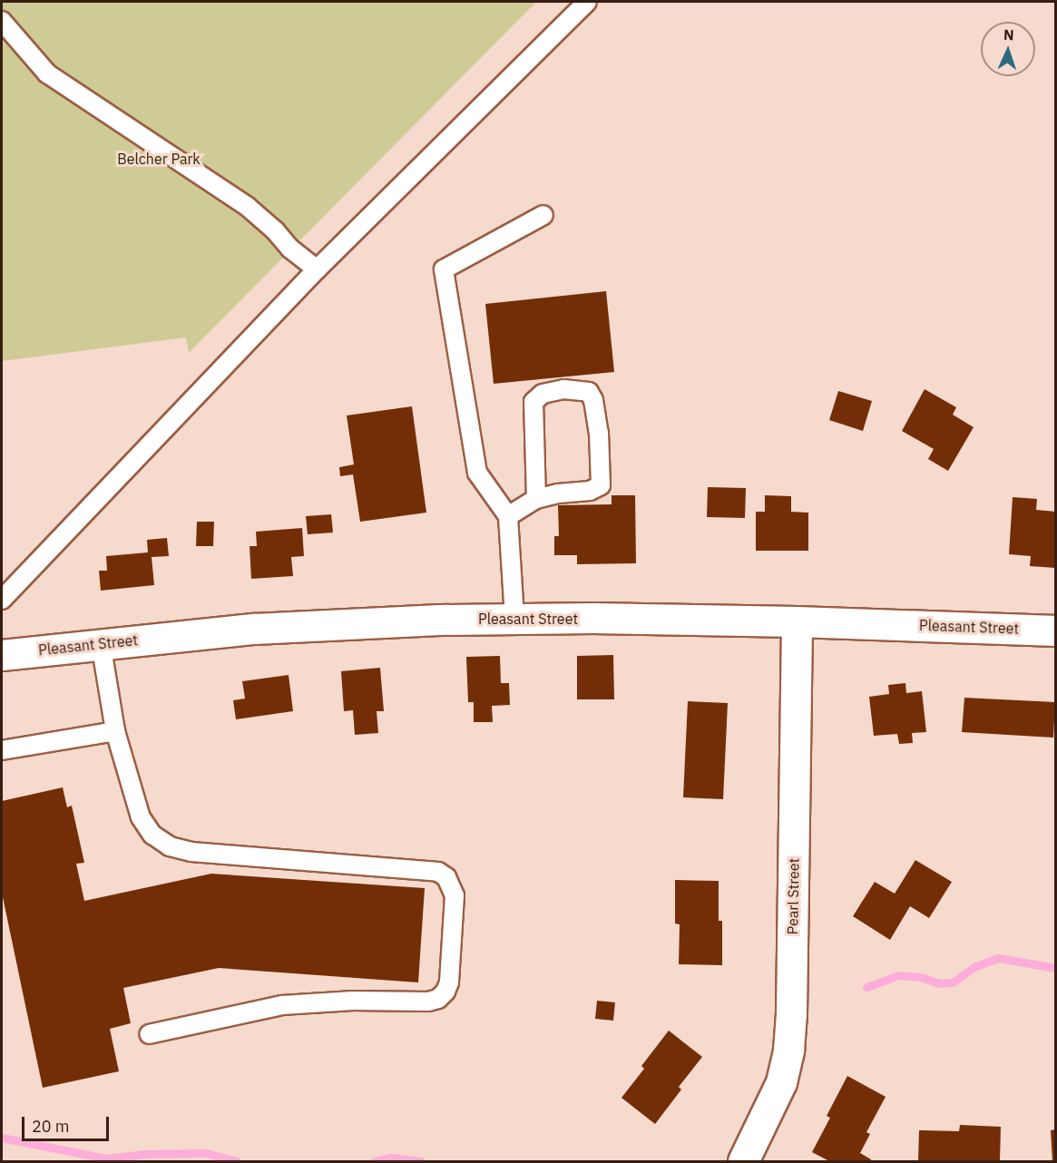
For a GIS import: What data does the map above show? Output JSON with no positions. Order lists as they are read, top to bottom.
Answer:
{
  "streets": {
    "street": ["Pleasant Street", "Pearl Street"]
  },
  "crossings": [
    ["Pleasant Street", "Pearl Street"]
  ],
  "parks": ["Belcher Park"],
  "scale_bar": "20 m",
  "north": "top"
}
